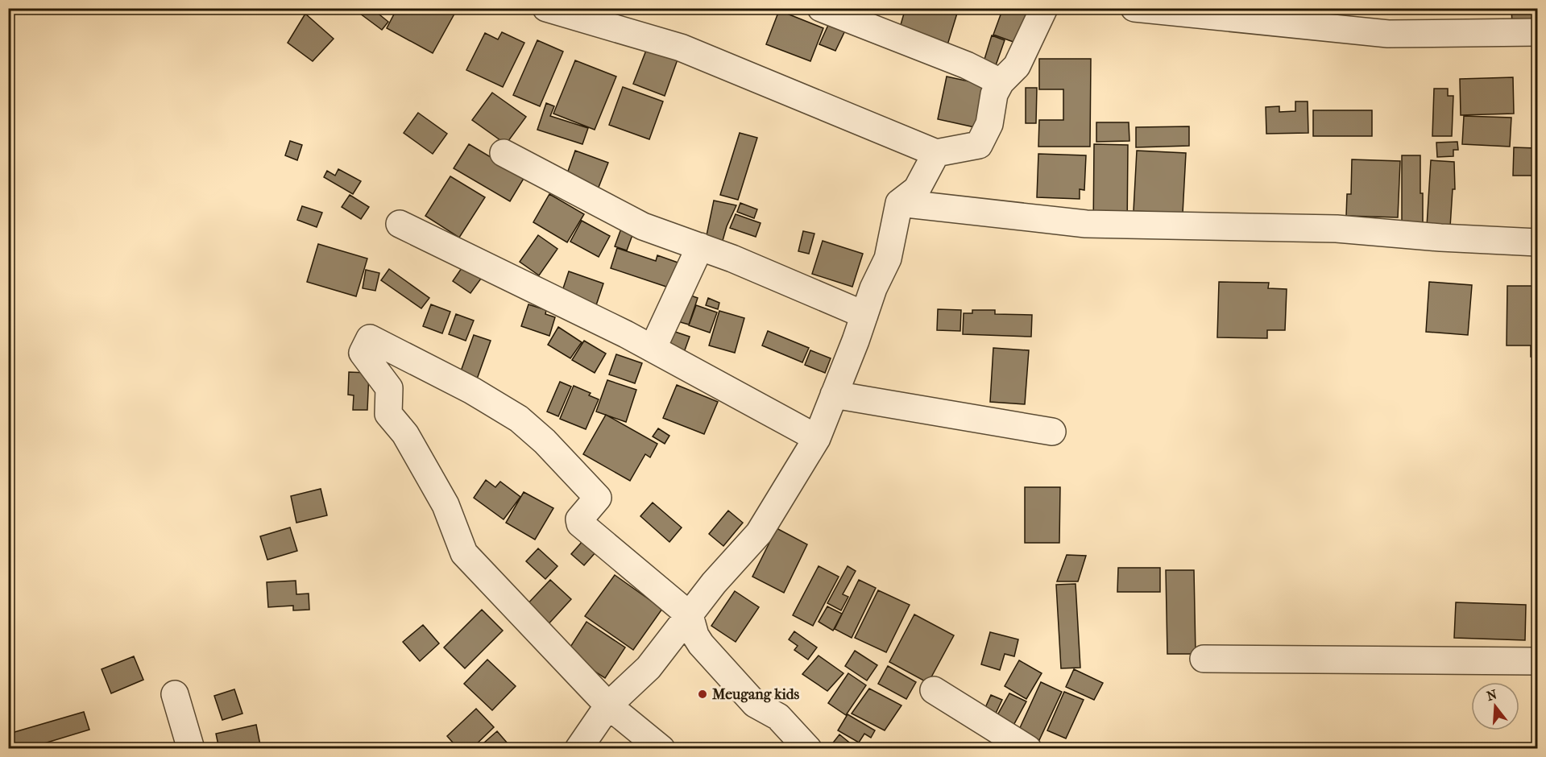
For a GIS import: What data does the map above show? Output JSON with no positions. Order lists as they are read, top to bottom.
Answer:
{
  "places": ["Meugang kids"],
  "north": "top"
}
